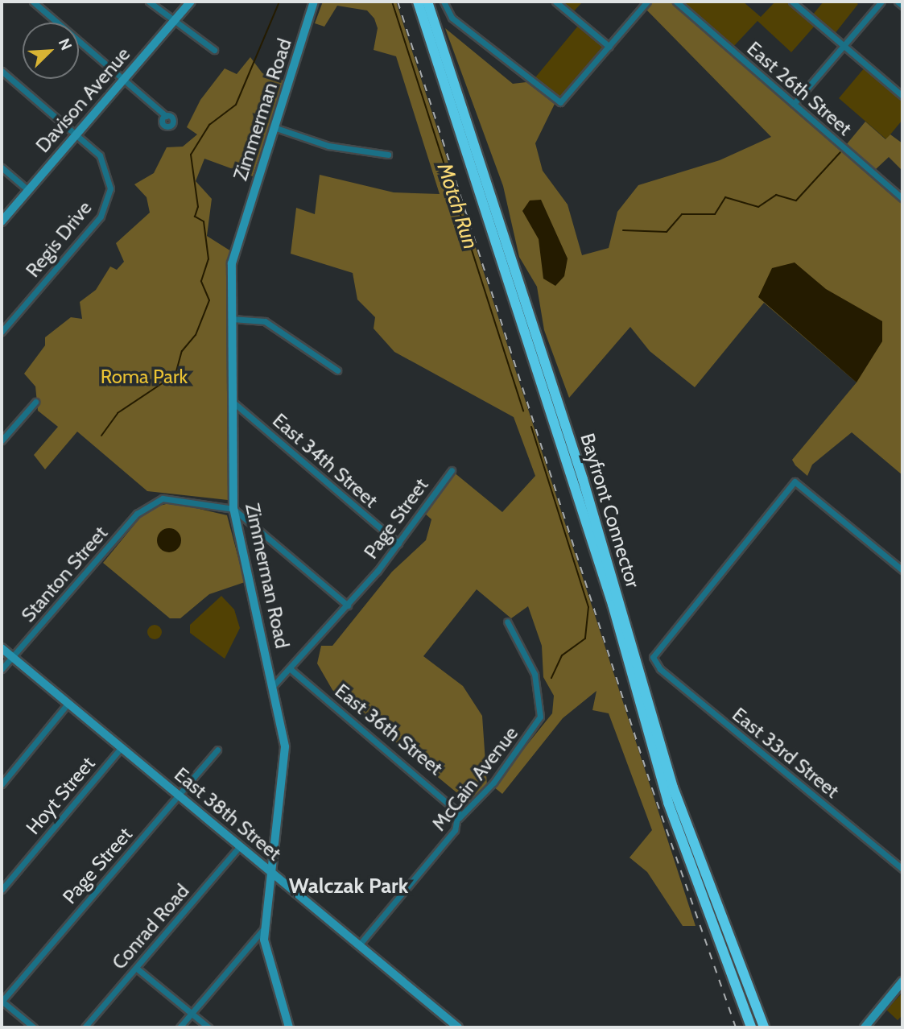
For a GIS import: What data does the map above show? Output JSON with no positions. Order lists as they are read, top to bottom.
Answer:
{
  "streets": {
    "highway": ["Bayfront Connector"],
    "street": [
      "East 26th Street",
      "Davison Avenue",
      "Zimmerman Road",
      "Regis Drive",
      "East 34th Street",
      "Page Street",
      "Stanton Street",
      "East 36th Street",
      "East 33rd Street",
      "McCain Avenue",
      "Hoyt Street",
      "East 38th Street",
      "Conrad Road"
    ]
  },
  "crossings": [
    ["Davison Avenue", "Regis Drive"],
    ["Zimmerman Road", "East 34th Street"],
    ["Zimmerman Road", "Page Street"],
    ["Zimmerman Road", "Stanton Street"],
    ["Zimmerman Road", "East 38th Street"],
    ["East 34th Street", "Page Street"],
    ["Page Street", "East 36th Street"],
    ["Page Street", "East 38th Street"],
    ["Stanton Street", "East 38th Street"],
    ["East 36th Street", "McCain Avenue"],
    ["McCain Avenue", "East 38th Street"],
    ["Hoyt Street", "East 38th Street"],
    ["East 38th Street", "Conrad Road"]
  ],
  "districts": ["Walczak Park"],
  "water": ["Motch Run"],
  "parks": ["Roma Park"],
  "north": "top right"
}
